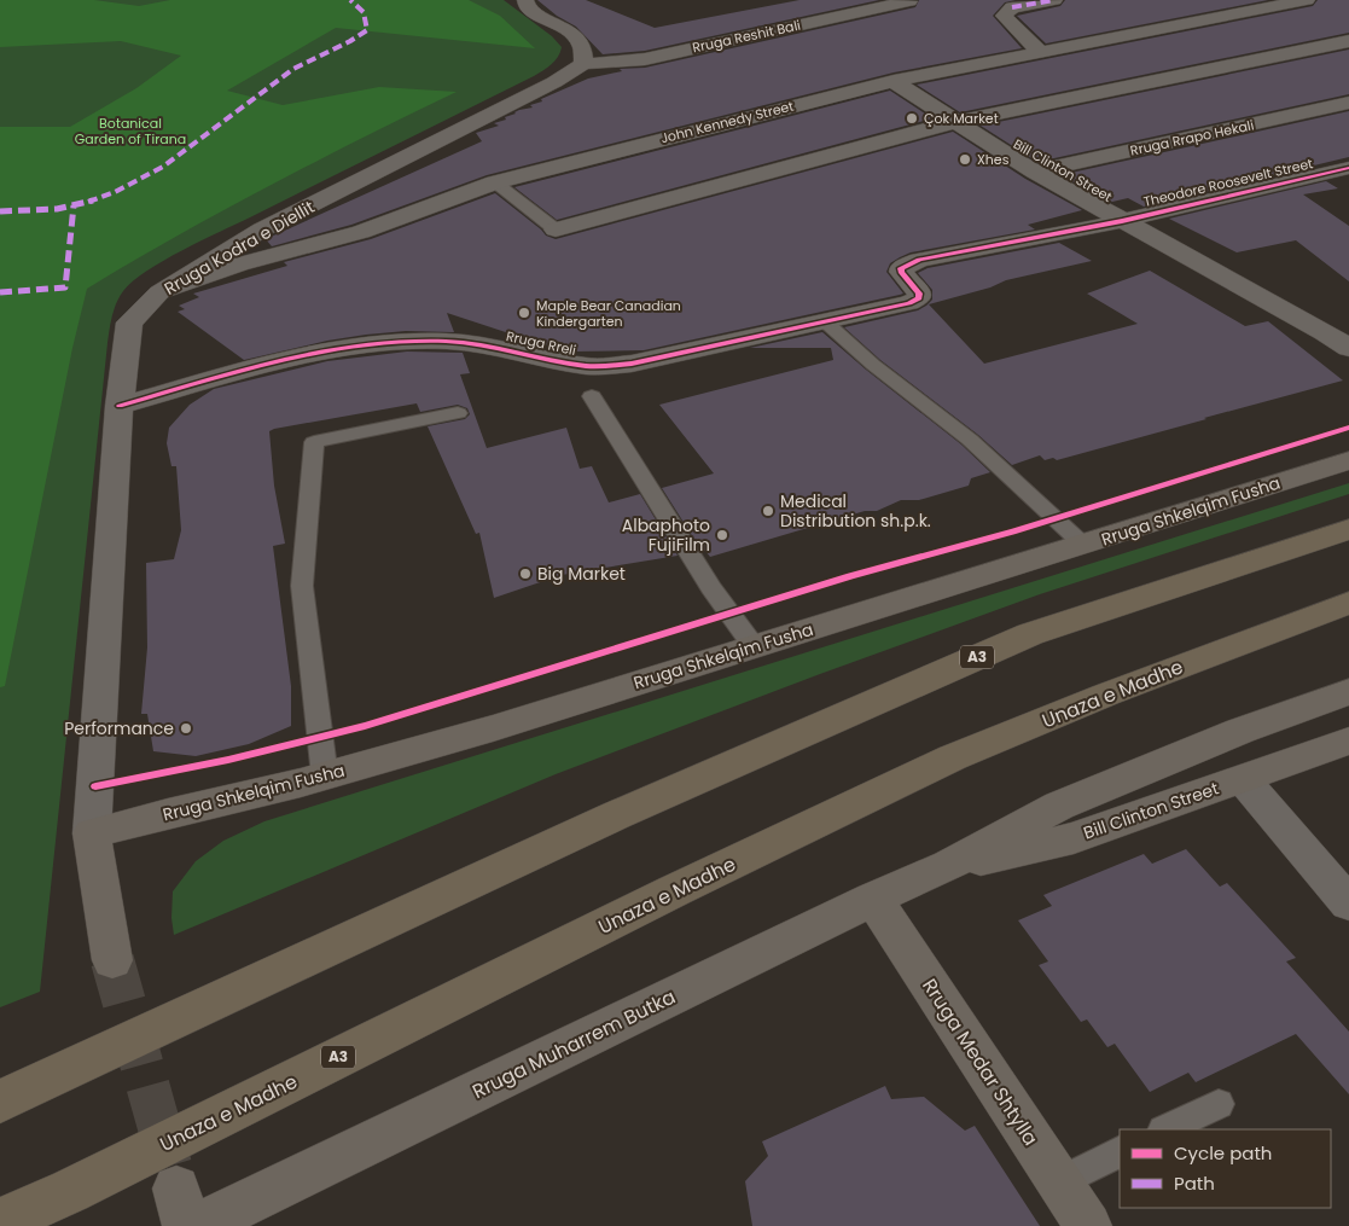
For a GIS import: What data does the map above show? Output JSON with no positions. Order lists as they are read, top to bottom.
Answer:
{
  "streets": {
    "highway": ["A3", "Unaza e Madhe"],
    "main road": [
      "Bill Clinton Street",
      "Rruga Kodra e Diellit",
      "Rruga Shkelqim Fusha",
      "Rruga Muharrem Butka",
      "Rruga Medar Shtylla"
    ],
    "street": [
      "Rruga Reshit Bali",
      "John Kennedy Street",
      "Rruga Rrapo Hekali",
      "Theodore Roosevelt Street",
      "Rruga Rreli"
    ]
  },
  "crossings": [
    ["Rruga Reshit Bali", "Rruga Kodra e Diellit"],
    ["John Kennedy Street", "Bill Clinton Street"],
    ["John Kennedy Street", "Rruga Kodra e Diellit"],
    ["Rruga Rrapo Hekali", "Bill Clinton Street"],
    ["Bill Clinton Street", "Theodore Roosevelt Street"],
    ["Bill Clinton Street", "Rruga Muharrem Butka"],
    ["Theodore Roosevelt Street", "Rruga Rreli"],
    ["Rruga Kodra e Diellit", "Rruga Rreli"],
    ["Rruga Kodra e Diellit", "Rruga Shkelqim Fusha"],
    ["Rruga Muharrem Butka", "Rruga Medar Shtylla"]
  ],
  "parks": ["Botanical Garden of Tirana"],
  "places": [
    "Çok Market",
    "Xhes",
    "Maple Bear Canadian Kindergarten",
    "Medical Distribution sh.p.k.",
    "Albaphoto FujiFilm",
    "Big Market",
    "Performance"
  ],
  "legend": ["Cycle path", "Path"]
}
